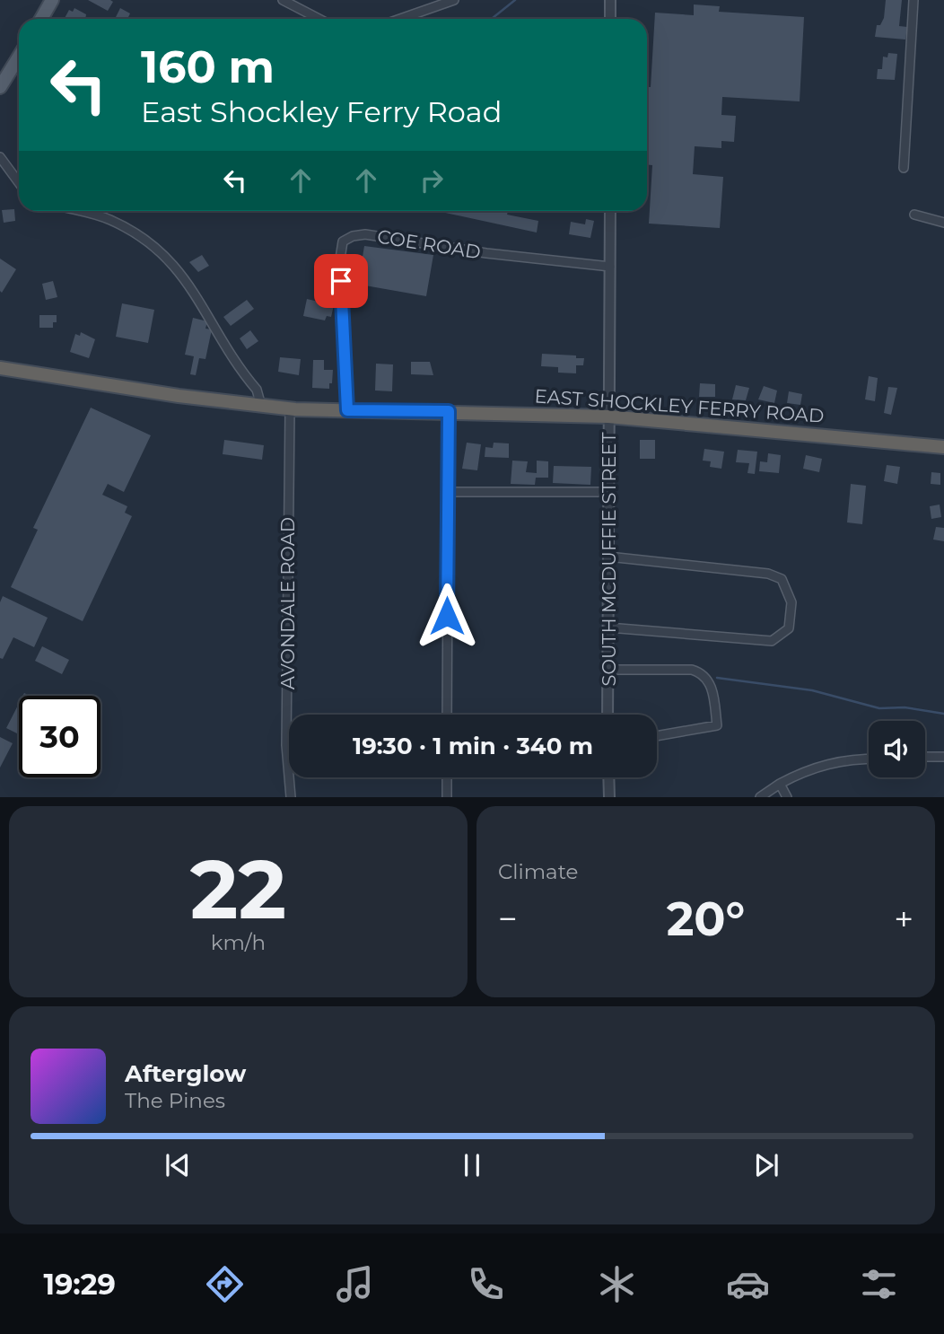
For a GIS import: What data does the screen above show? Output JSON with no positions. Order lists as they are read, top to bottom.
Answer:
{
  "streets": {
    "highway": ["EAST SHOCKLEY FERRY ROAD"],
    "street": ["COE ROAD", "SOUTH MCDUFFIE STREET", "AVONDALE ROAD"]
  },
  "crossings": [
    ["COE ROAD", "EAST SHOCKLEY FERRY ROAD"],
    ["COE ROAD", "SOUTH MCDUFFIE STREET"],
    ["EAST SHOCKLEY FERRY ROAD", "SOUTH MCDUFFIE STREET"],
    ["EAST SHOCKLEY FERRY ROAD", "AVONDALE ROAD"]
  ],
  "page": {
    "turn": ["160 m", "East Shockley Ferry Road"],
    "limit": "30",
    "trip": "19:30 · 1 min · 340 m",
    "tile": [
      ["22", "km/h"],
      "Climate"
    ],
    "heat": ["−", "20°", "+"],
    "song": ["Afterglow", "The Pines"],
    "tabs": "19:29"
  }
}
